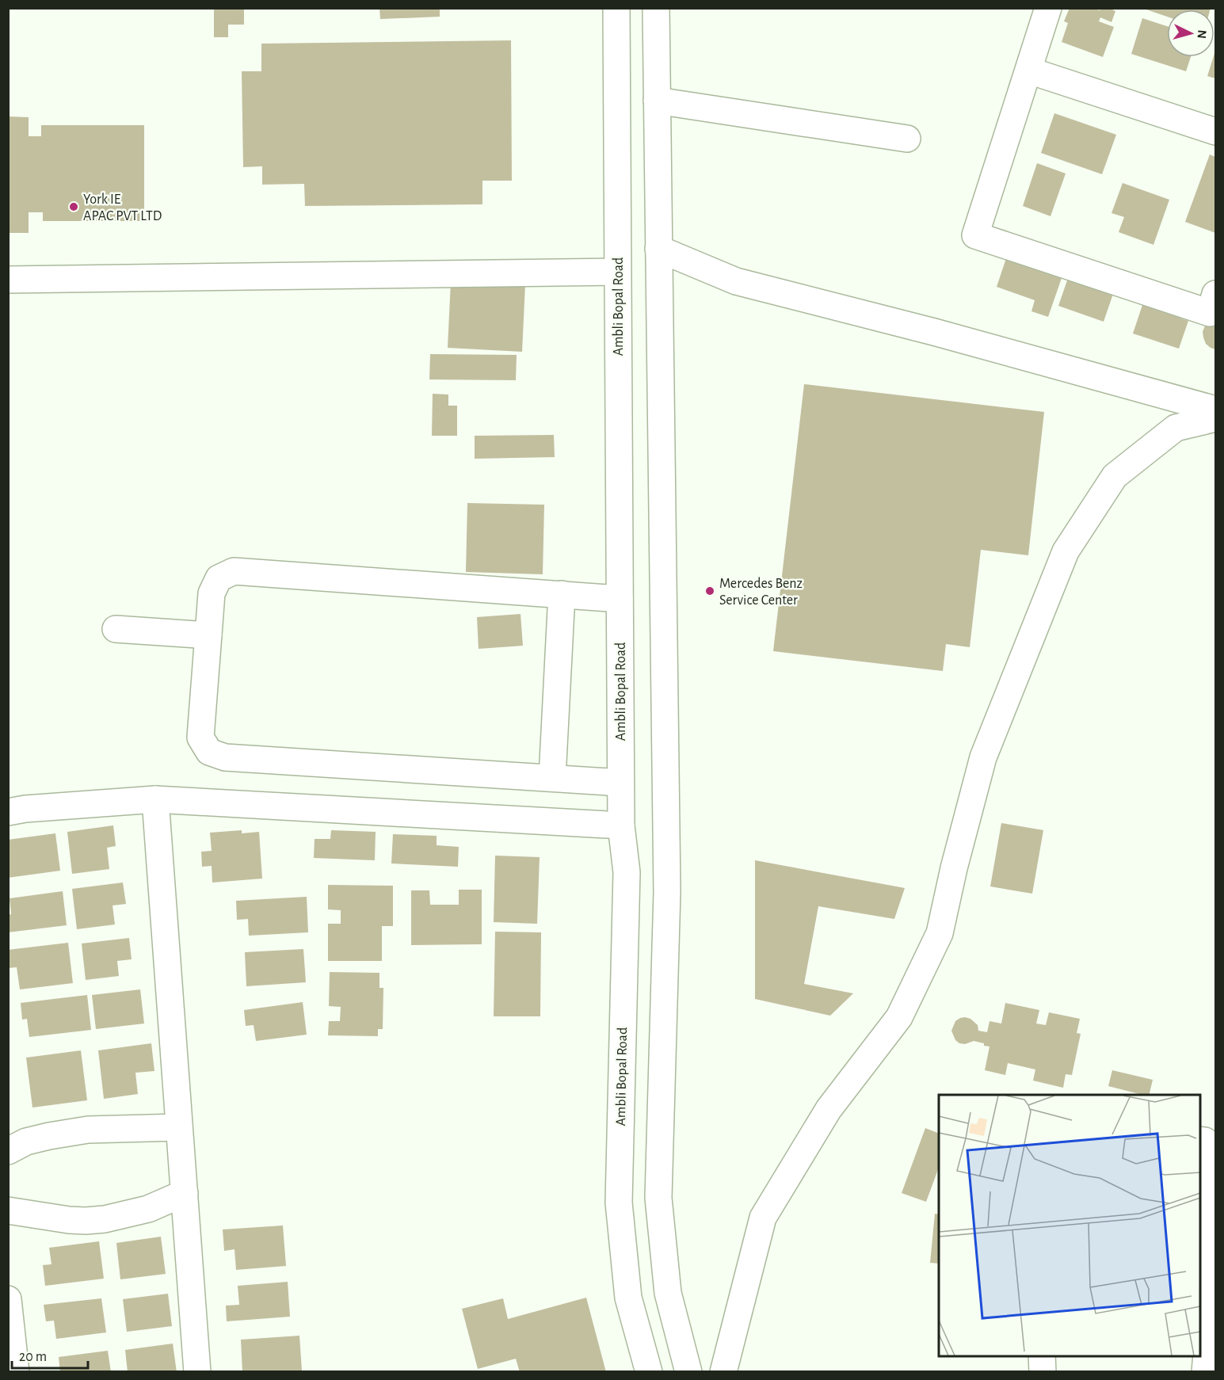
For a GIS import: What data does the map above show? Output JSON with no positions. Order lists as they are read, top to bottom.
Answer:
{
  "streets": {
    "street": ["Ambli Bopal Road"]
  },
  "places": ["York IE APAC PVT LTD", "Mercedes Benz Service Center"],
  "scale_bar": "20 m",
  "north": "right"
}
